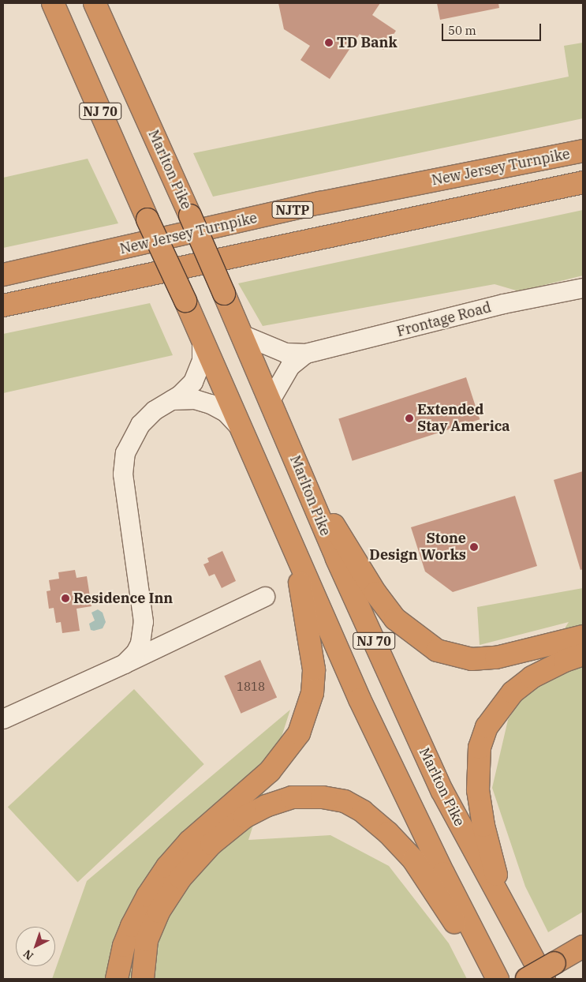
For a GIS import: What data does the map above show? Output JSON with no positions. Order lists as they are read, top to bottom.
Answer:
{
  "streets": {
    "highway": [
      "NJ 70",
      "New Jersey Turnpike",
      "Marlton Pike",
      "NJTP"
    ],
    "street": ["Frontage Road"]
  },
  "crossings": [
    ["Marlton Pike", "Frontage Road"]
  ],
  "places": [
    "TD Bank",
    "Extended Stay America",
    "Stone Design Works",
    "Residence Inn"
  ],
  "house_numbers": ["1818"],
  "scale_bar": "50 m",
  "north": "bottom left"
}
